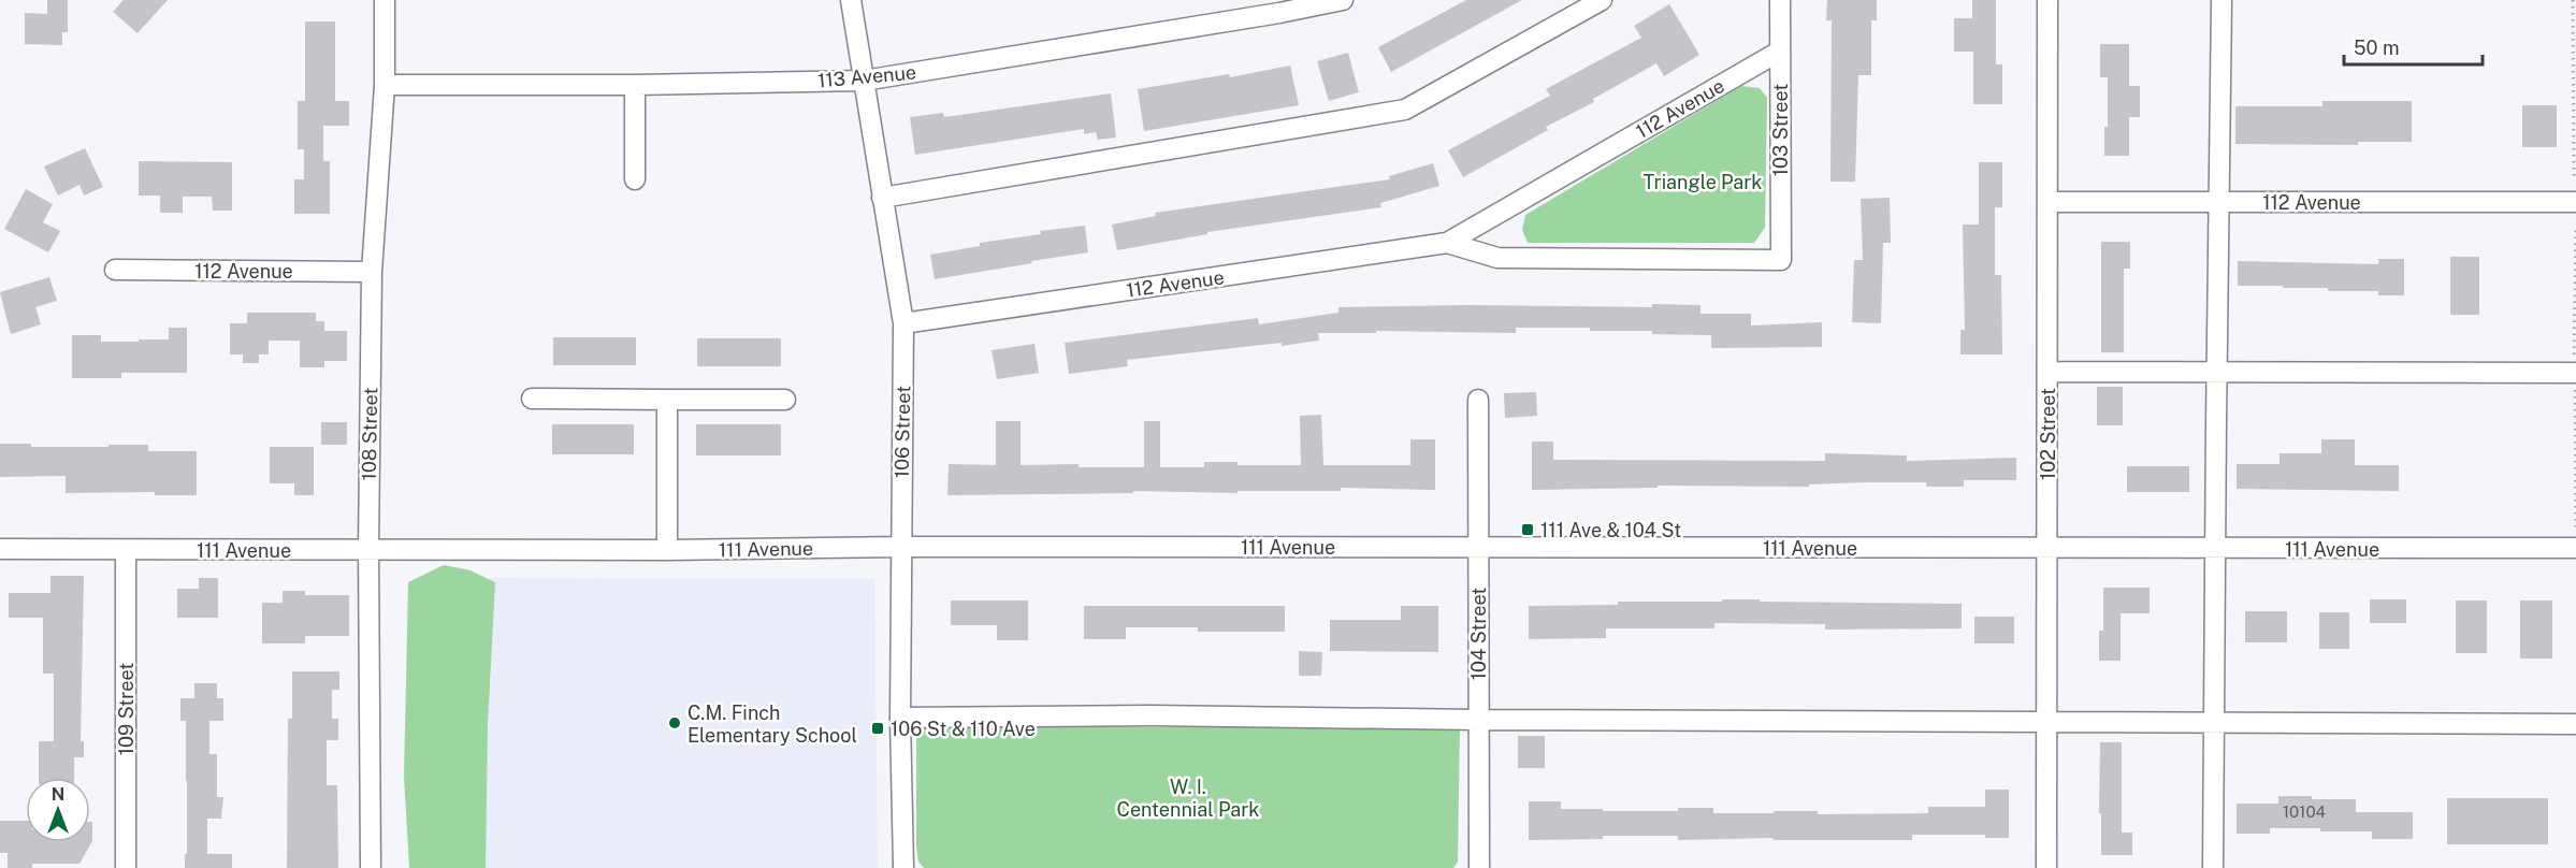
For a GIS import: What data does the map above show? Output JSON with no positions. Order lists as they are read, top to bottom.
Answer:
{
  "streets": {
    "street": [
      "113 Avenue",
      "112 Avenue",
      "103 Street",
      "106 Street",
      "108 Street",
      "102 Street",
      "111 Avenue",
      "104 Street",
      "109 Street"
    ]
  },
  "crossings": [
    ["113 Avenue", "106 Street"],
    ["113 Avenue", "108 Street"],
    ["112 Avenue", "103 Street"],
    ["112 Avenue", "106 Street"],
    ["112 Avenue", "108 Street"],
    ["112 Avenue", "102 Street"],
    ["106 Street", "111 Avenue"],
    ["108 Street", "111 Avenue"],
    ["102 Street", "111 Avenue"],
    ["111 Avenue", "104 Street"],
    ["111 Avenue", "109 Street"]
  ],
  "parks": ["Triangle Park", "W. I. Centennial Park"],
  "places": {
    "transit": ["111 Ave & 104 St", "106 St & 110 Ave"],
    "other": ["C.M. Finch Elementary School"]
  },
  "house_numbers": ["10104"],
  "scale_bar": "50 m",
  "north": "top"
}
